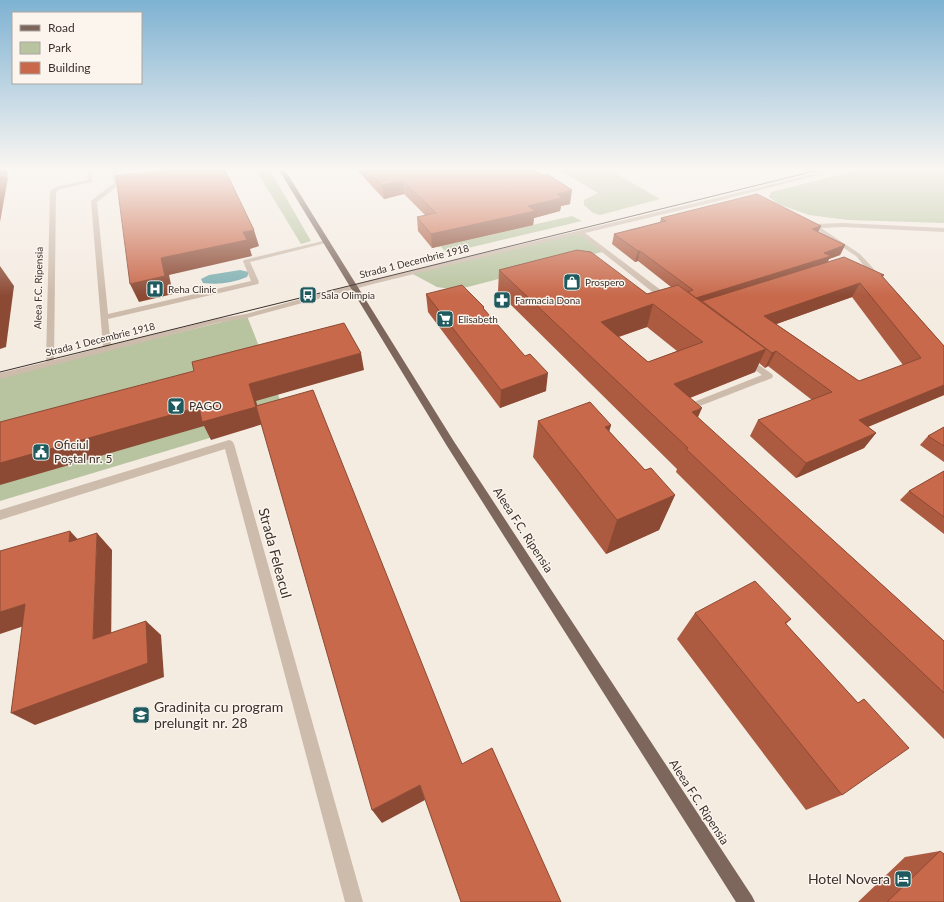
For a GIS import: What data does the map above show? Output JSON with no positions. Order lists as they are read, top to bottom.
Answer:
{
  "streets": {
    "main road": ["Aleea F.C. Ripensia"],
    "street": ["Strada 1 Decembrie 1918", "Strada Feleacul"]
  },
  "crossings": [
    ["Strada 1 Decembrie 1918", "Aleea F.C. Ripensia"]
  ],
  "places": {
    "shop": ["Prospero"],
    "hospital": ["Reha Clinic"],
    "bus stop": ["Sala Olimpia"],
    "pharmacy": ["Farmacia Dona"],
    "supermarket": ["Elisabeth"],
    "bar": ["PAGO"],
    "public building": ["Oficiul Poștal nr. 5"],
    "school or university": ["Gradinița cu program prelungit nr. 28"],
    "hotel": ["Hotel Novera"]
  },
  "legend": ["Road", "Park", "Building"]
}
